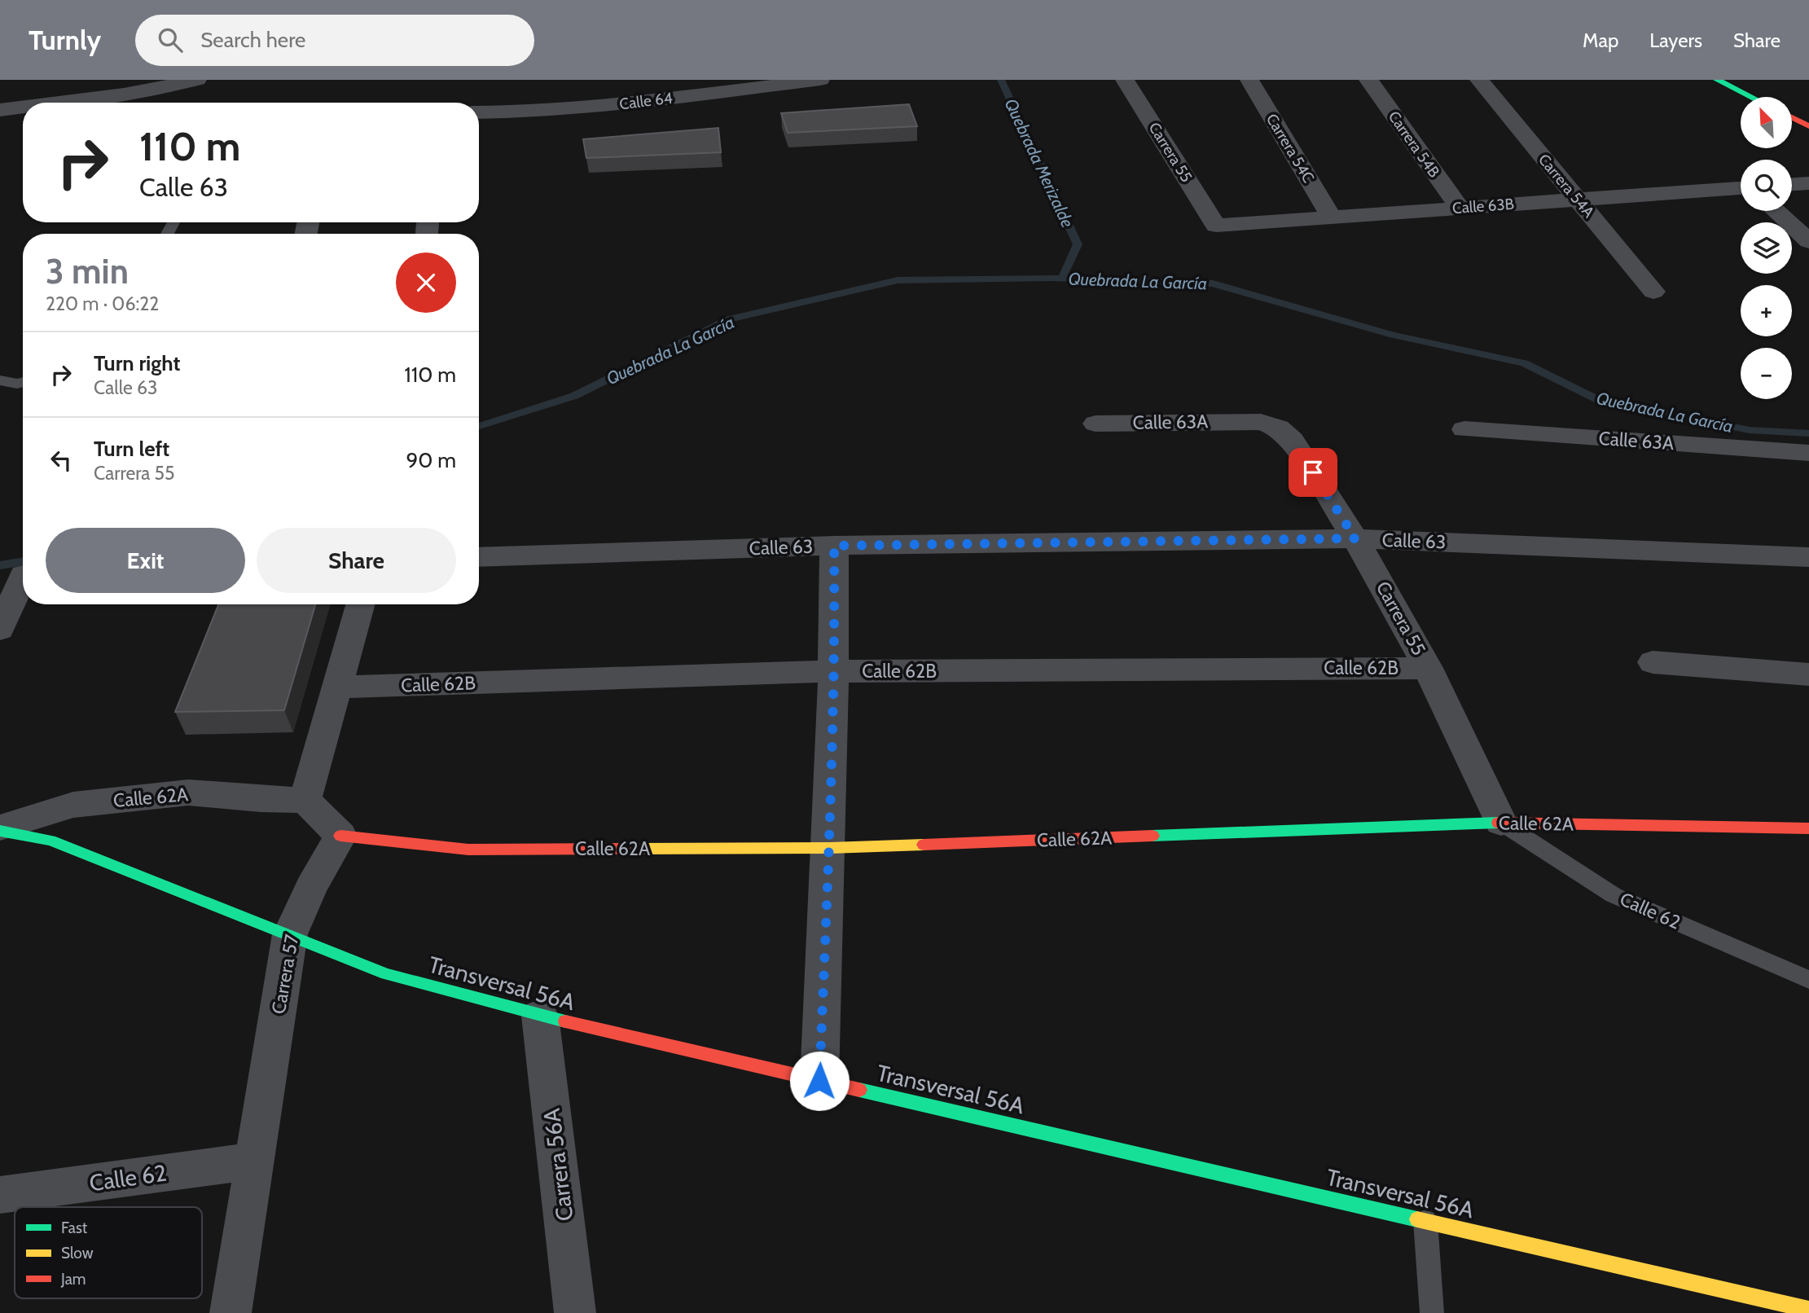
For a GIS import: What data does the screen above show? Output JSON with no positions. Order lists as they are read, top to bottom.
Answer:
{
  "streets": {
    "street": [
      "Calle 64",
      "Carrera 54B",
      "Carrera 54C",
      "Carrera 55",
      "Carrera 54A",
      "Calle 63B",
      "Calle 63A",
      "Calle 63",
      "Calle 62B",
      "Calle 62A",
      "Calle 62",
      "Carrera 57",
      "Transversal 56A",
      "Carrera 56A"
    ]
  },
  "crossings": [
    ["Carrera 54B", "Calle 63B"],
    ["Carrera 54C", "Calle 63B"],
    ["Carrera 55", "Calle 63B"],
    ["Carrera 55", "Calle 63A"],
    ["Carrera 55", "Calle 63"],
    ["Carrera 55", "Calle 62B"],
    ["Carrera 55", "Calle 62A"],
    ["Carrera 55", "Calle 62"],
    ["Carrera 54A", "Calle 63B"],
    ["Calle 62A", "Calle 62"],
    ["Calle 62A", "Carrera 57"],
    ["Calle 62A", "Transversal 56A"],
    ["Calle 62", "Carrera 57"],
    ["Carrera 57", "Transversal 56A"],
    ["Transversal 56A", "Carrera 56A"]
  ],
  "water": ["Quebrada Merizalde", "Quebrada La García"],
  "legend": ["Fast", "Slow", "Jam"],
  "north": "top left",
  "page": {
    "header": "Turnly",
    "search": "Search here",
    "nav": ["Map", "Layers", "Share"],
    "map_buttons": ["+", "−"],
    "turn": ["110 m", "Calle 63"],
    "heading": ["3 min", "220 m · 06:22"],
    "list": [
      {
        "name": "Turn right",
        "note": "Calle 63",
        "value": "110 m"
      },
      {
        "name": "Turn left",
        "note": "Carrera 55",
        "value": "90 m"
      }
    ],
    "buttons": ["Exit", "Share"]
  }
}
